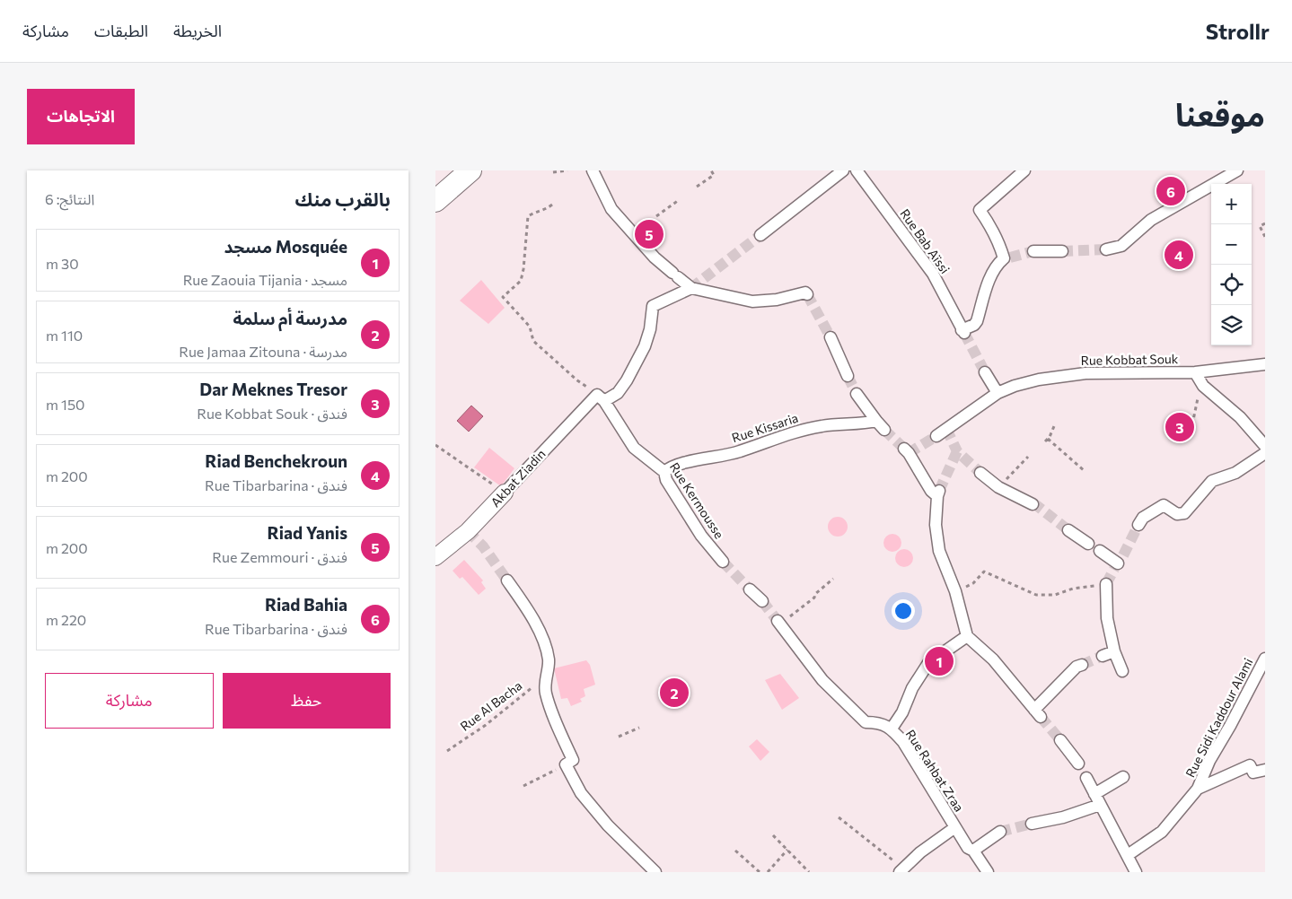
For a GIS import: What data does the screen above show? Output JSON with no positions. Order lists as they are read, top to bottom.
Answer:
{
  "streets": {
    "street": [
      "Rue Bab Aïssi",
      "Rue Kobbat Souk",
      "Rue Kissaria",
      "Akbat Ziadin",
      "Rue Kermousse",
      "Rue Sidi Kaddour Alami",
      "Rue Rahbat Zraa"
    ],
    "path": ["Rue Al Bacha"]
  },
  "crossings": [
    ["Rue Kissaria", "Rue Kermousse"],
    ["Akbat Ziadin", "Rue Kermousse"]
  ],
  "page": {
    "header": "Strollr",
    "nav": ["الخريطة", "الطبقات", "مشاركة"],
    "title": "موقعنا",
    "buttons": [
      "الاتجاهات",
      ["حفظ", "مشاركة"]
    ],
    "heading": ["بالقرب منك", "النتائج: 6"],
    "pins": [
      "6",
      "5",
      "4",
      "3",
      "1",
      "2"
    ],
    "map_buttons": ["+", "−"],
    "list": [
      {
        "mark": "1",
        "name": "Mosquée مسجد",
        "note": "مسجد · Rue Zaouia Tijania",
        "value": "30 m"
      },
      {
        "mark": "2",
        "name": "مدرسة أم سلمة",
        "note": "مدرسة · Rue Jamaa Zitouna",
        "value": "110 m"
      },
      {
        "mark": "3",
        "name": "Dar Meknes Tresor",
        "note": "فندق · Rue Kobbat Souk",
        "value": "150 m"
      },
      {
        "mark": "4",
        "name": "Riad Benchekroun",
        "note": "فندق · Rue Tibarbarina",
        "value": "200 m"
      },
      {
        "mark": "5",
        "name": "Riad Yanis",
        "note": "فندق · Rue Zemmouri",
        "value": "200 m"
      },
      {
        "mark": "6",
        "name": "Riad Bahia",
        "note": "فندق · Rue Tibarbarina",
        "value": "220 m"
      }
    ]
  }
}
